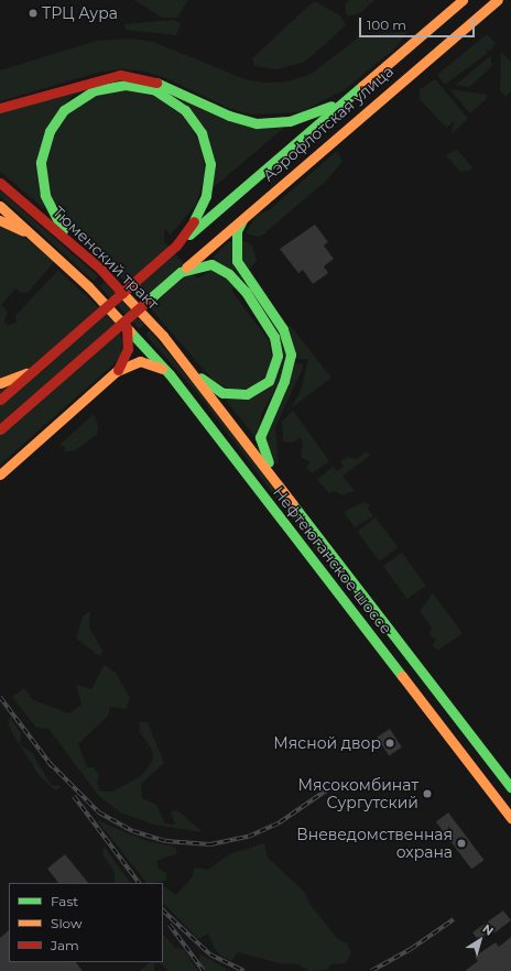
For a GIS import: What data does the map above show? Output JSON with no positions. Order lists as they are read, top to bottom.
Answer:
{
  "streets": {
    "main road": ["Аэрофлотская улица", "Тюменский тракт", "Нефтеюганское шоссе"]
  },
  "crossings": [
    ["Тюменский тракт", "Нефтеюганское шоссе"]
  ],
  "places": [
    "ТРЦ Аура",
    "Мясной двор",
    "Мясокомбинат Сургутский",
    "Вневедомственная охрана"
  ],
  "legend": ["Fast", "Slow", "Jam"],
  "scale_bar": "100 m",
  "north": "top right"
}
